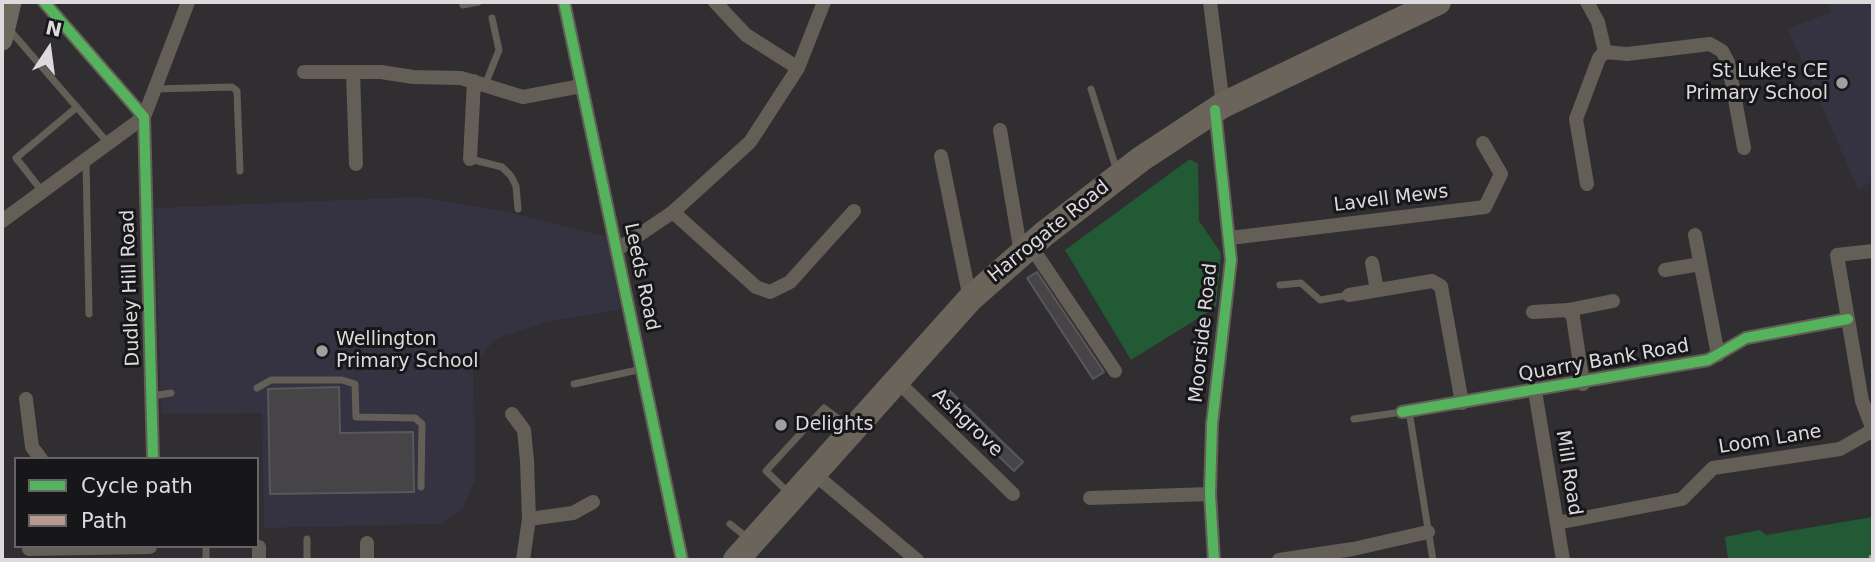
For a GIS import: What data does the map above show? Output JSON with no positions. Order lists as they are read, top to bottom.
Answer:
{
  "streets": {
    "highway": ["Harrogate Road"],
    "street": [
      "Lavell Mews",
      "Leeds Road",
      "Dudley Hill Road",
      "Moorside Road",
      "Quarry Bank Road",
      "Ashgrove",
      "Loom Lane",
      "Mill Road"
    ]
  },
  "crossings": [
    ["Lavell Mews", "Moorside Road"],
    ["Harrogate Road", "Moorside Road"],
    ["Harrogate Road", "Ashgrove"],
    ["Quarry Bank Road", "Mill Road"],
    ["Loom Lane", "Mill Road"]
  ],
  "places": ["St Luke's CE Primary School", "Wellington Primary School", "Delights"],
  "legend": ["Cycle path", "Path"],
  "north": "top"
}
